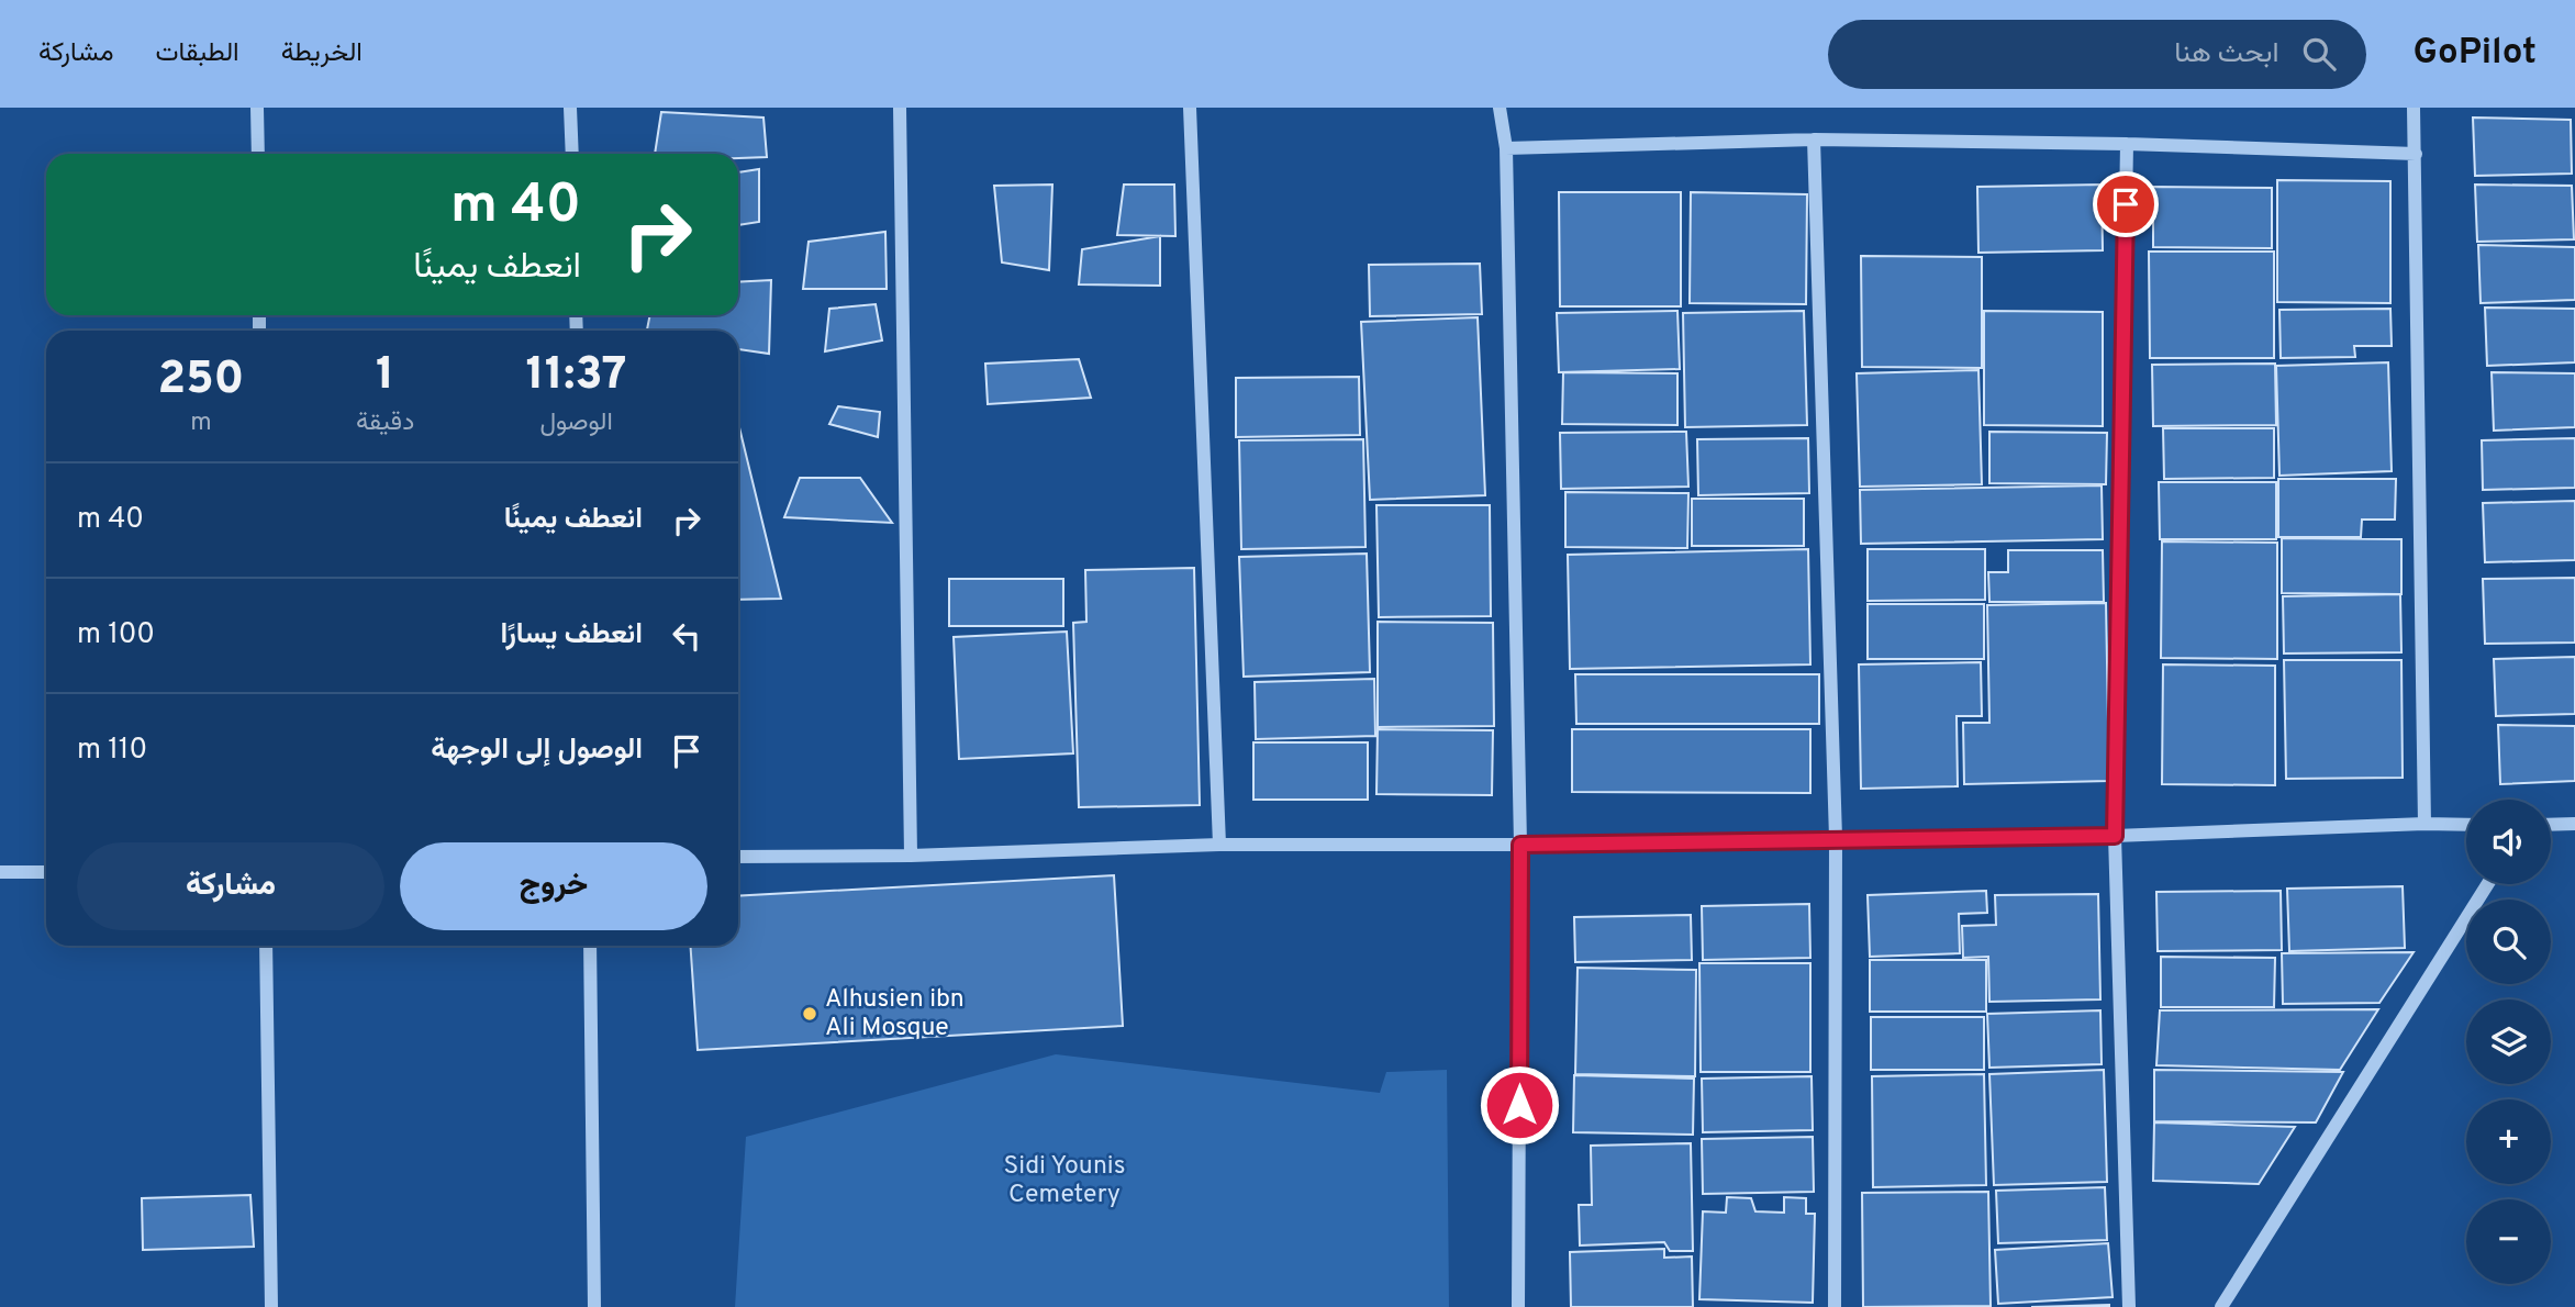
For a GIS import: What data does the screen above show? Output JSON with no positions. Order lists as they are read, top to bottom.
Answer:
{
  "parks": ["Sidi Younis Cemetery"],
  "places": ["Alhusien ibn Ali Mosque"],
  "page": {
    "header": "GoPilot",
    "search": "ابحث هنا",
    "nav": ["الخريطة", "الطبقات", "مشاركة"],
    "turn": ["40 m", "انعطف يمينًا"],
    "eta": [
      "11:37",
      "الوصول",
      "1",
      "دقيقة",
      "250",
      "m"
    ],
    "list": [
      {
        "name": "انعطف يمينًا",
        "value": "40 m"
      },
      {
        "name": "انعطف يسارًا",
        "value": "100 m"
      },
      {
        "name": "الوصول إلى الوجهة",
        "value": "110 m"
      }
    ],
    "map_buttons": ["+", "−"],
    "buttons": ["خروج", "مشاركة"]
  }
}
